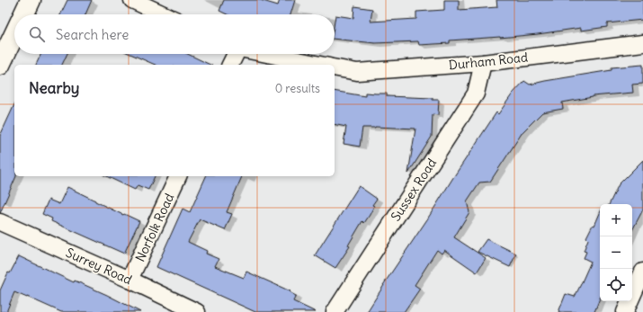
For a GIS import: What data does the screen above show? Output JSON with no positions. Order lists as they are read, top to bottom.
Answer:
{
  "streets": {
    "street": [
      "Durham Road",
      "Sussex Road",
      "Norfolk Road",
      "Surrey Road"
    ]
  },
  "crossings": [
    ["Durham Road", "Sussex Road"],
    ["Norfolk Road", "Surrey Road"]
  ],
  "page": {
    "search": "Search here",
    "heading": ["Nearby", "0 results"],
    "map_buttons": ["+", "−"]
  }
}
